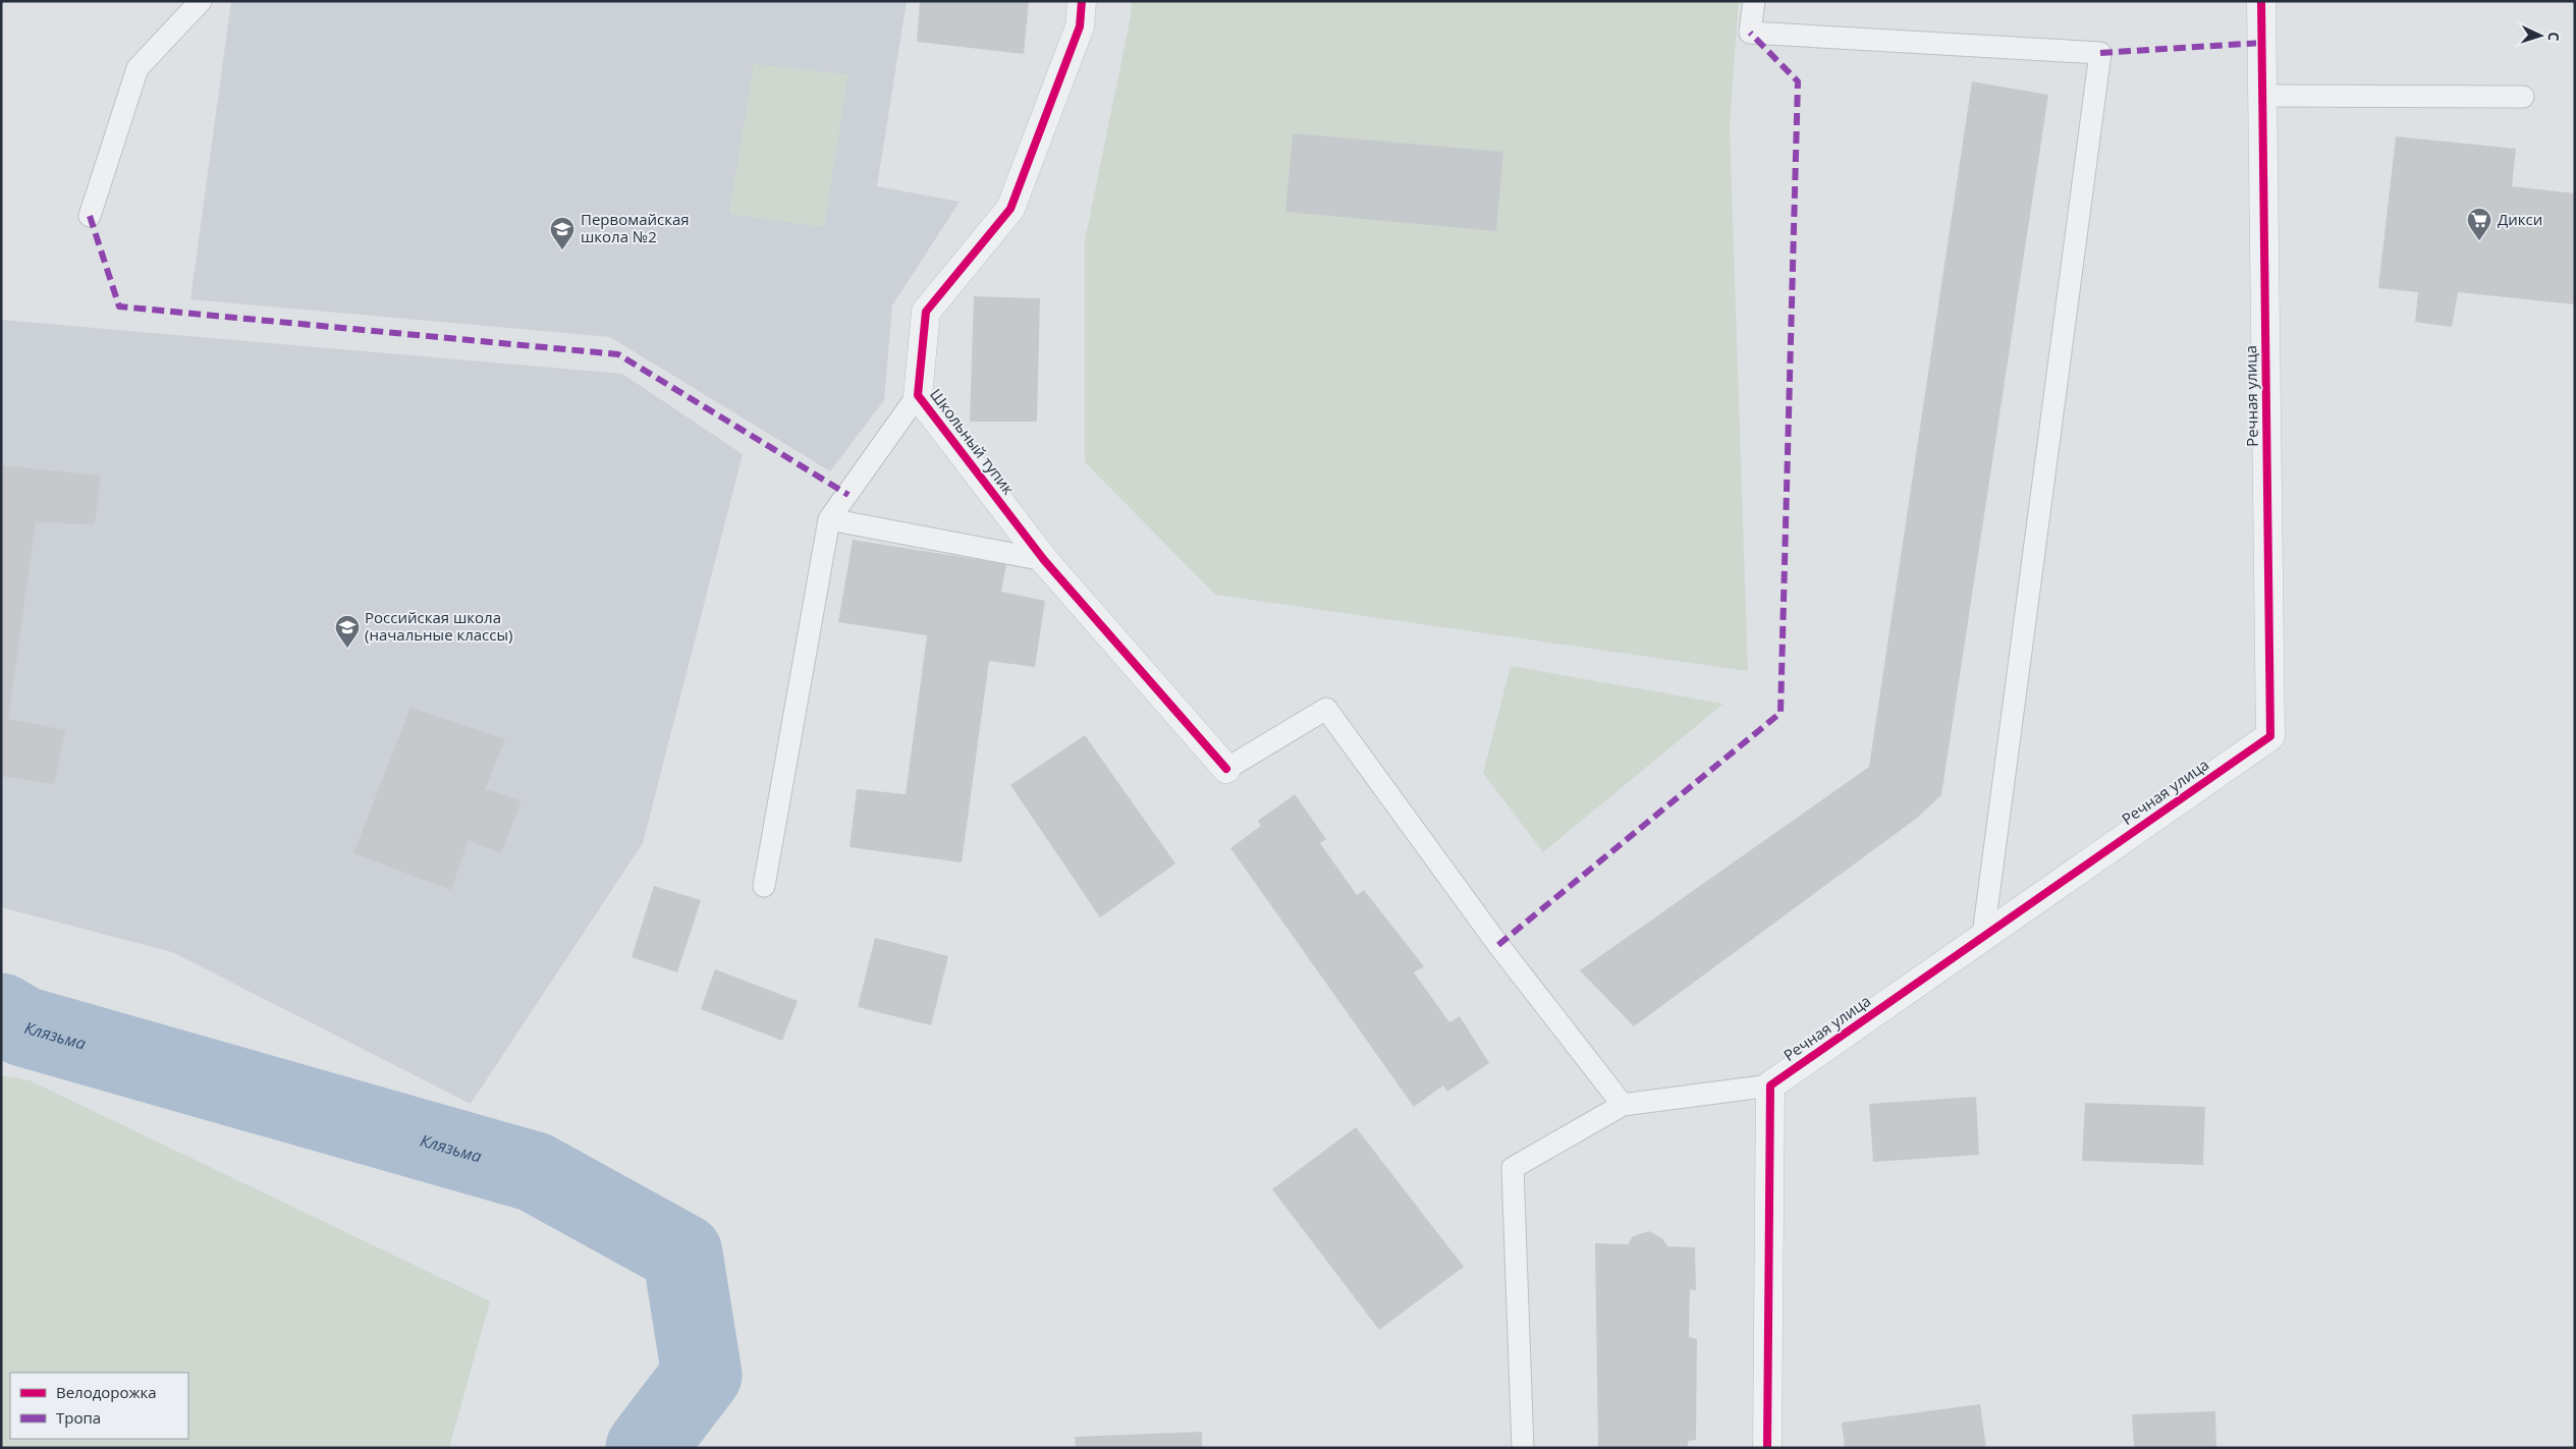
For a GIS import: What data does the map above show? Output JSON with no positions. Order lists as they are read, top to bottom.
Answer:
{
  "streets": {
    "street": ["Речная улица", "Школьный тупик"]
  },
  "water": ["Клязьма"],
  "places": {
    "supermarket": ["Дикси"],
    "school or university": ["Первомайская школа №2", "Российская школа (начальные классы)"]
  },
  "legend": ["Велодорожка", "Тропа"],
  "north": "right"
}
